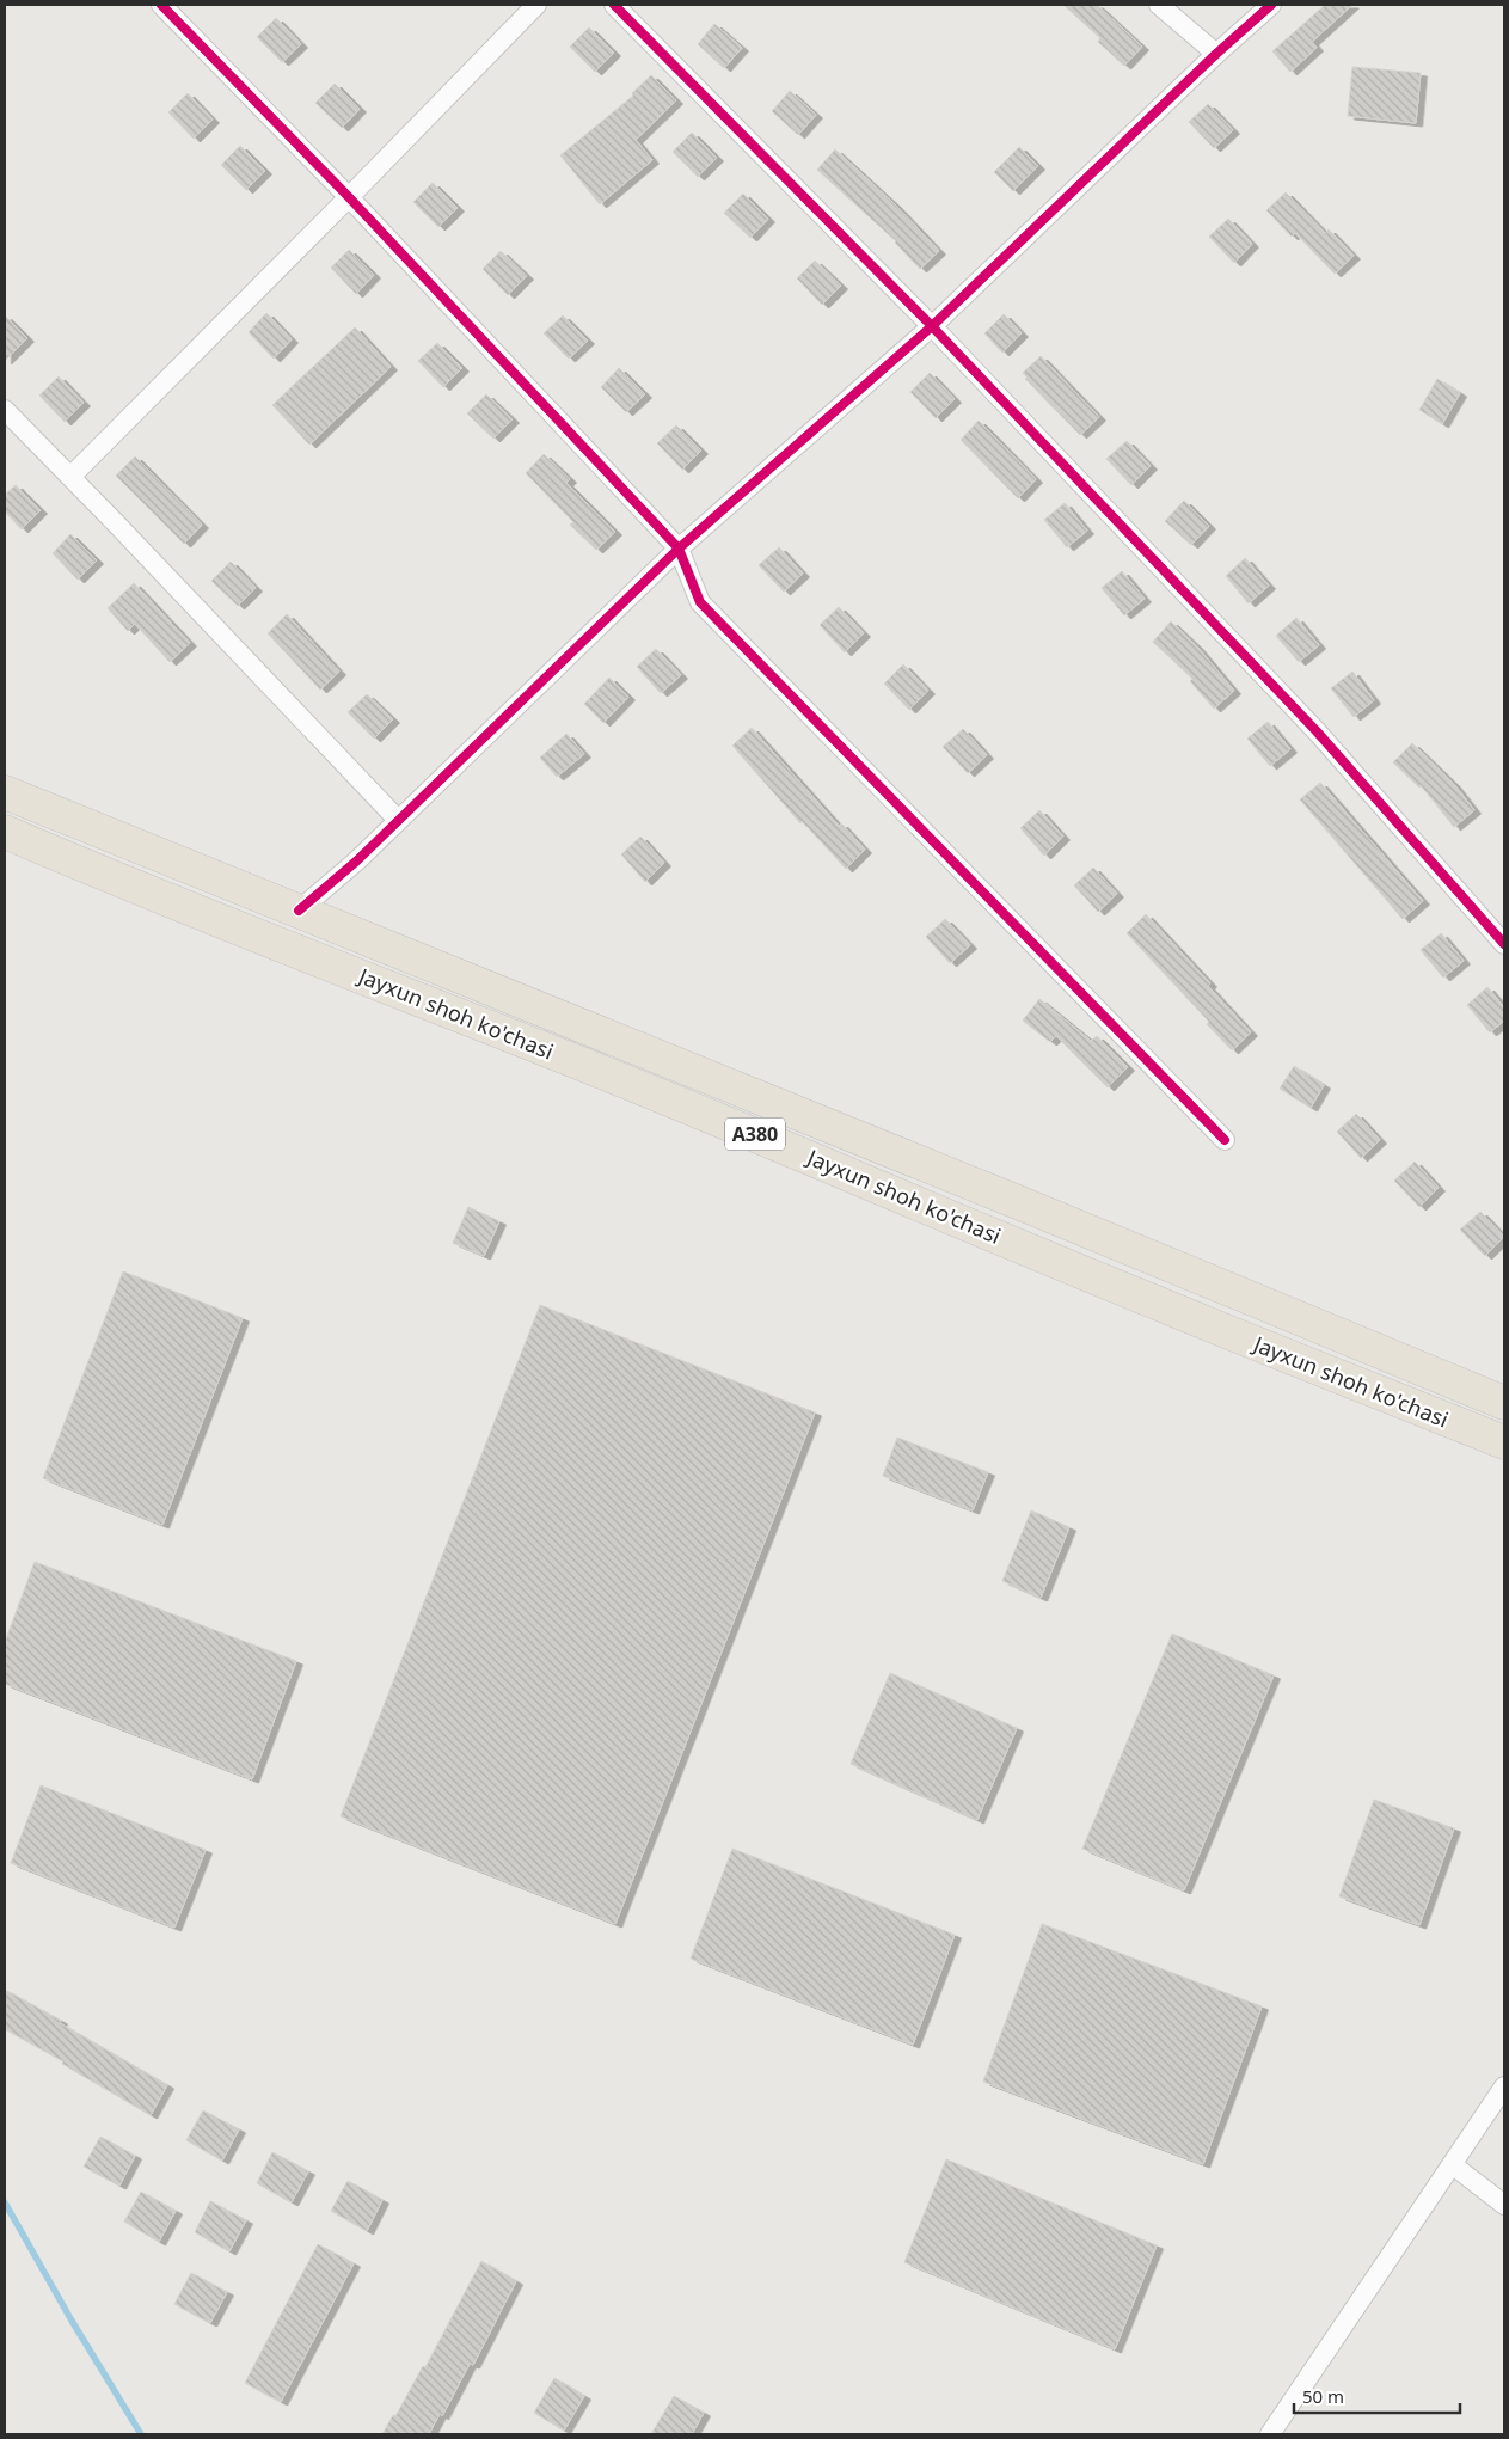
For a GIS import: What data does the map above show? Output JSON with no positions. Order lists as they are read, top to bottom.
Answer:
{
  "streets": {
    "highway": ["Jayxun shoh ko'chasi", "A380"]
  },
  "scale_bar": "50 m"
}
